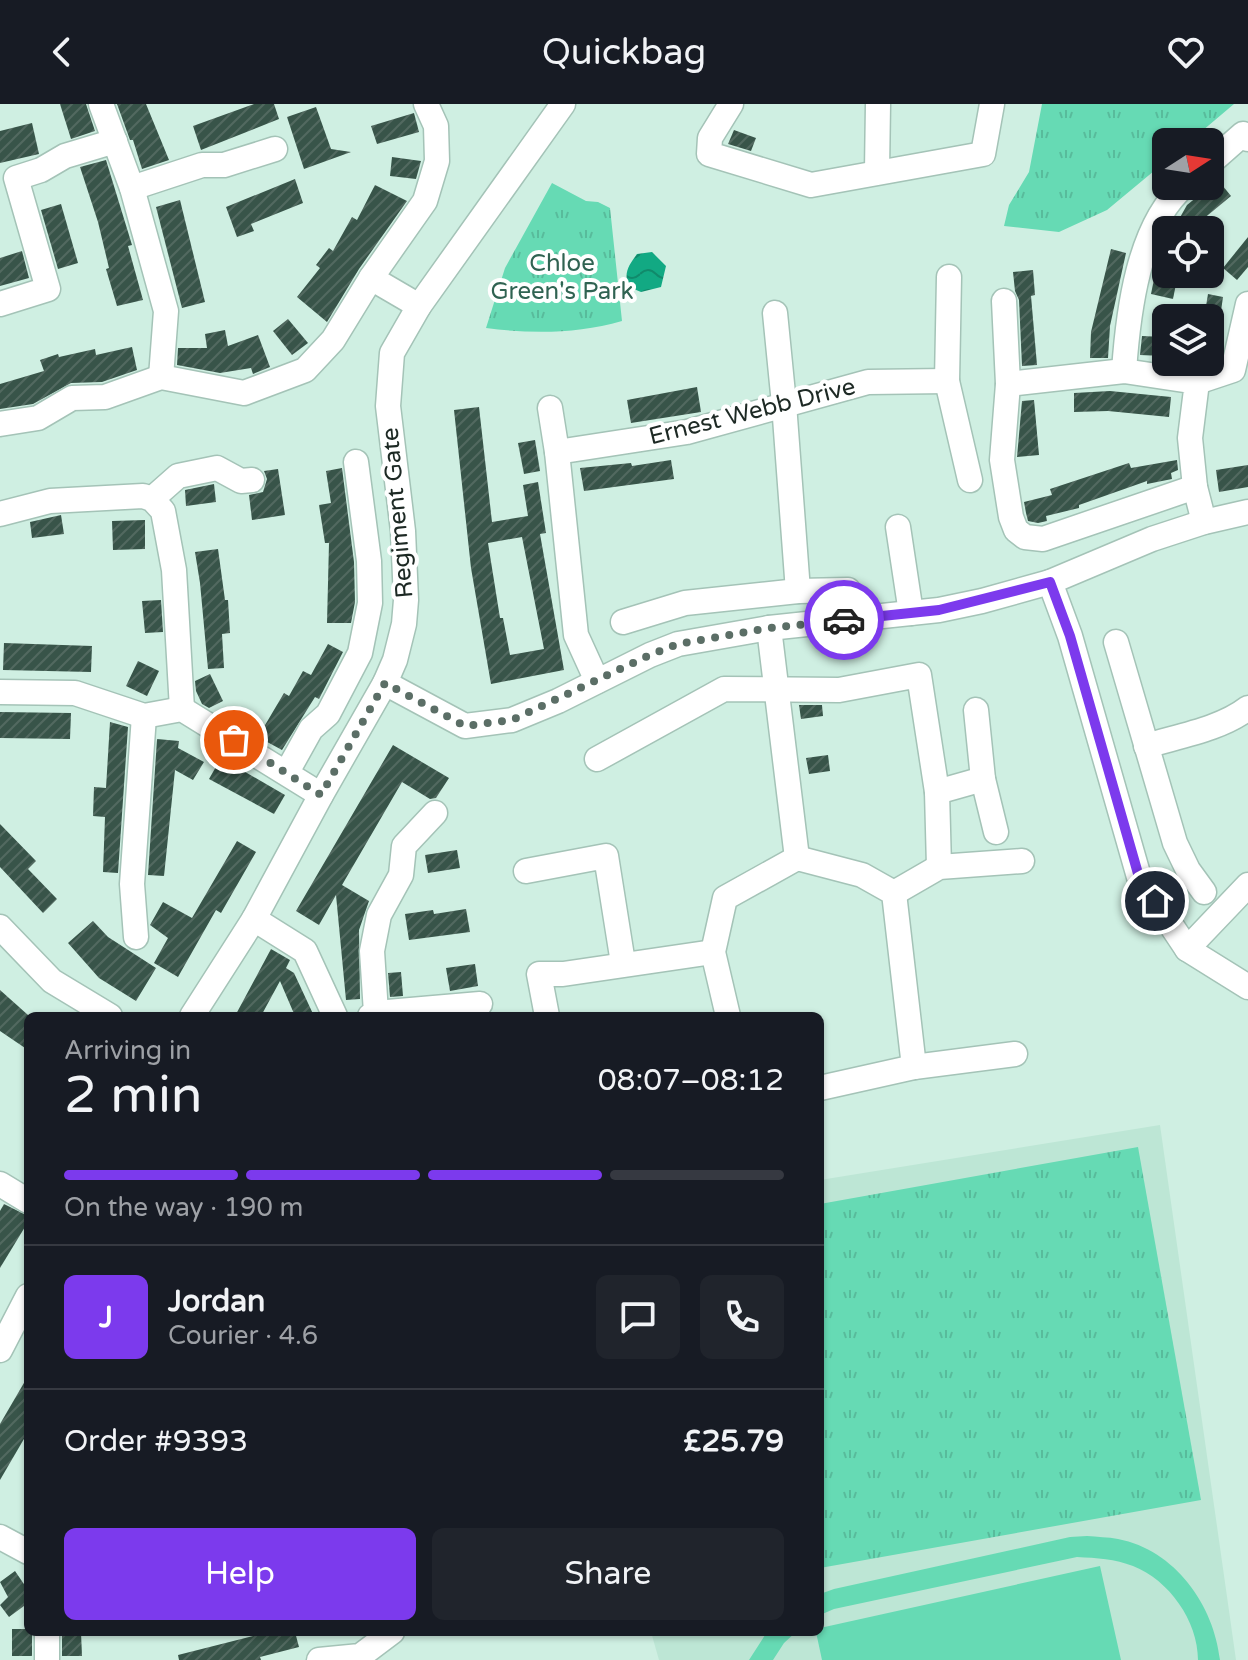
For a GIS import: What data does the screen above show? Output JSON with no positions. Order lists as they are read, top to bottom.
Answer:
{
  "streets": {
    "street": ["Ernest Webb Drive", "Regiment Gate"]
  },
  "parks": ["Chloe Green's Park"],
  "north": "right",
  "page": {
    "header": "Quickbag",
    "heading": ["2 min", "Arriving in", "08:07–08:12"],
    "panel": [
      "Jordan",
      "Courier · 4.6",
      "Order #9393",
      "£25.79"
    ],
    "bar": "On the way · 190 m",
    "round": "J",
    "buttons": ["Help", "Share"]
  }
}
